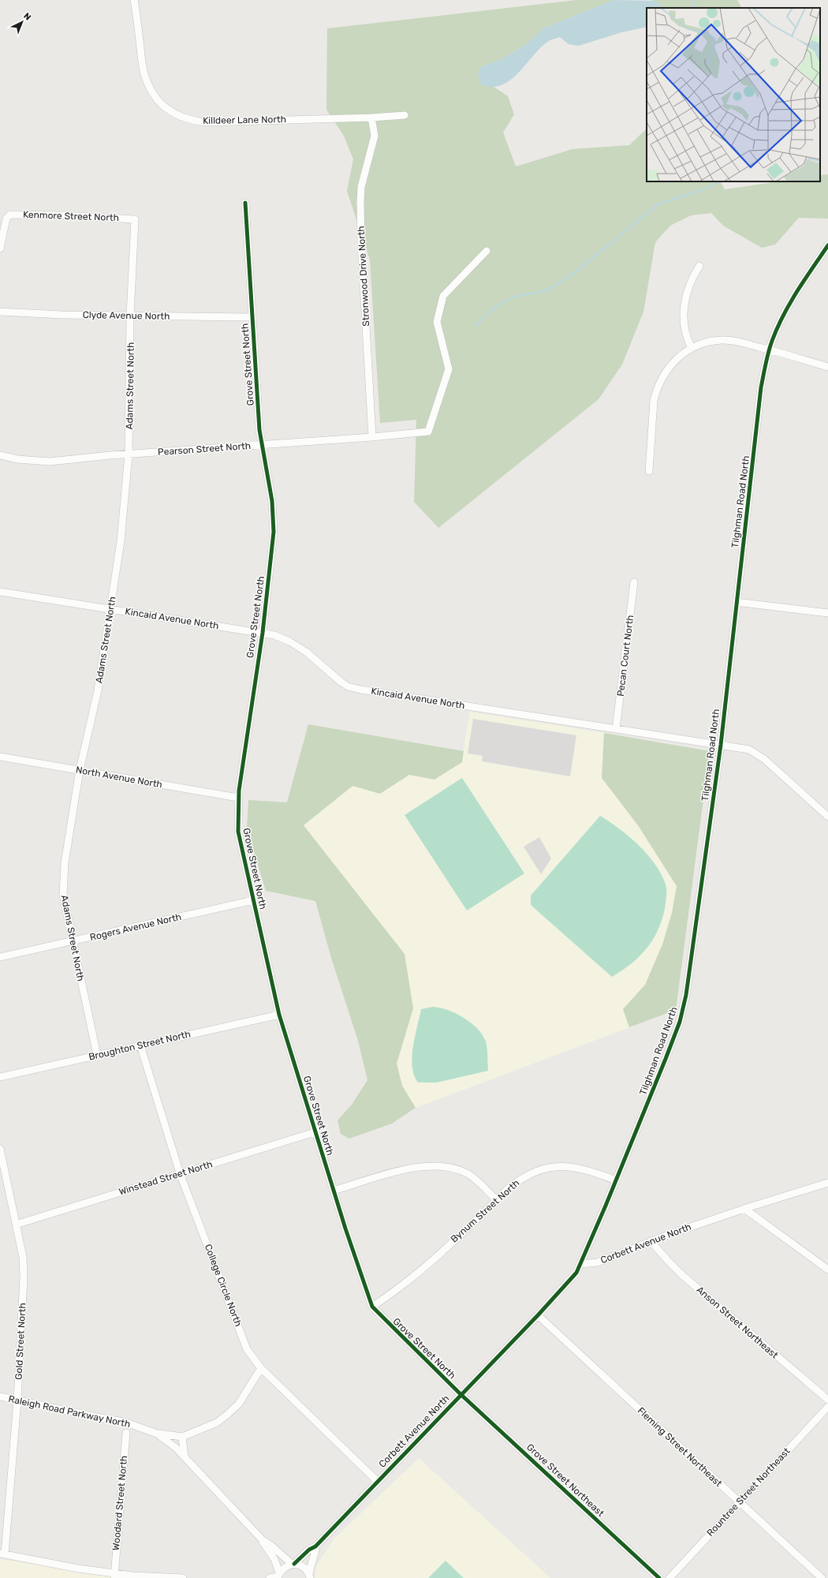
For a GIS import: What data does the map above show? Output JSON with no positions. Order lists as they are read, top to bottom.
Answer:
{
  "streets": {
    "street": [
      "Killdeer Lane North",
      "Kenmore Street North",
      "Stronwood Drive North",
      "Clyde Avenue North",
      "Grove Street North",
      "Adams Street North",
      "Pearson Street North",
      "Tilghman Road North",
      "Kincaid Avenue North",
      "Pecan Court North",
      "North Avenue North",
      "Rogers Avenue North",
      "Broughton Street North",
      "Winstead Street North",
      "Bynum Street North",
      "Corbett Avenue North",
      "College Circle North",
      "Anson Street Northeast",
      "Gold Street North",
      "Raleigh Road Parkway North",
      "Fleming Street Northeast",
      "Grove Street Northeast",
      "Rountree Street Northeast",
      "Woodard Street North"
    ]
  },
  "crossings": [
    ["Killdeer Lane North", "Stronwood Drive North"],
    ["Kenmore Street North", "Adams Street North"],
    ["Stronwood Drive North", "Pearson Street North"],
    ["Clyde Avenue North", "Grove Street North"],
    ["Clyde Avenue North", "Adams Street North"],
    ["Grove Street North", "Pearson Street North"],
    ["Grove Street North", "Kincaid Avenue North"],
    ["Grove Street North", "North Avenue North"],
    ["Grove Street North", "Rogers Avenue North"],
    ["Grove Street North", "Broughton Street North"],
    ["Grove Street North", "Winstead Street North"],
    ["Grove Street North", "Bynum Street North"],
    ["Grove Street North", "Corbett Avenue North"],
    ["Grove Street North", "Grove Street Northeast"],
    ["Adams Street North", "Pearson Street North"],
    ["Adams Street North", "Kincaid Avenue North"],
    ["Adams Street North", "North Avenue North"],
    ["Adams Street North", "Rogers Avenue North"],
    ["Adams Street North", "Broughton Street North"],
    ["Tilghman Road North", "Kincaid Avenue North"],
    ["Tilghman Road North", "Bynum Street North"],
    ["Tilghman Road North", "Corbett Avenue North"],
    ["Kincaid Avenue North", "Pecan Court North"],
    ["Broughton Street North", "College Circle North"],
    ["Winstead Street North", "College Circle North"],
    ["Winstead Street North", "Gold Street North"],
    ["Corbett Avenue North", "College Circle North"],
    ["Corbett Avenue North", "Anson Street Northeast"],
    ["Corbett Avenue North", "Raleigh Road Parkway North"],
    ["Corbett Avenue North", "Fleming Street Northeast"],
    ["Corbett Avenue North", "Grove Street Northeast"],
    ["Gold Street North", "Raleigh Road Parkway North"],
    ["Fleming Street Northeast", "Rountree Street Northeast"]
  ],
  "north": "top right"
}
